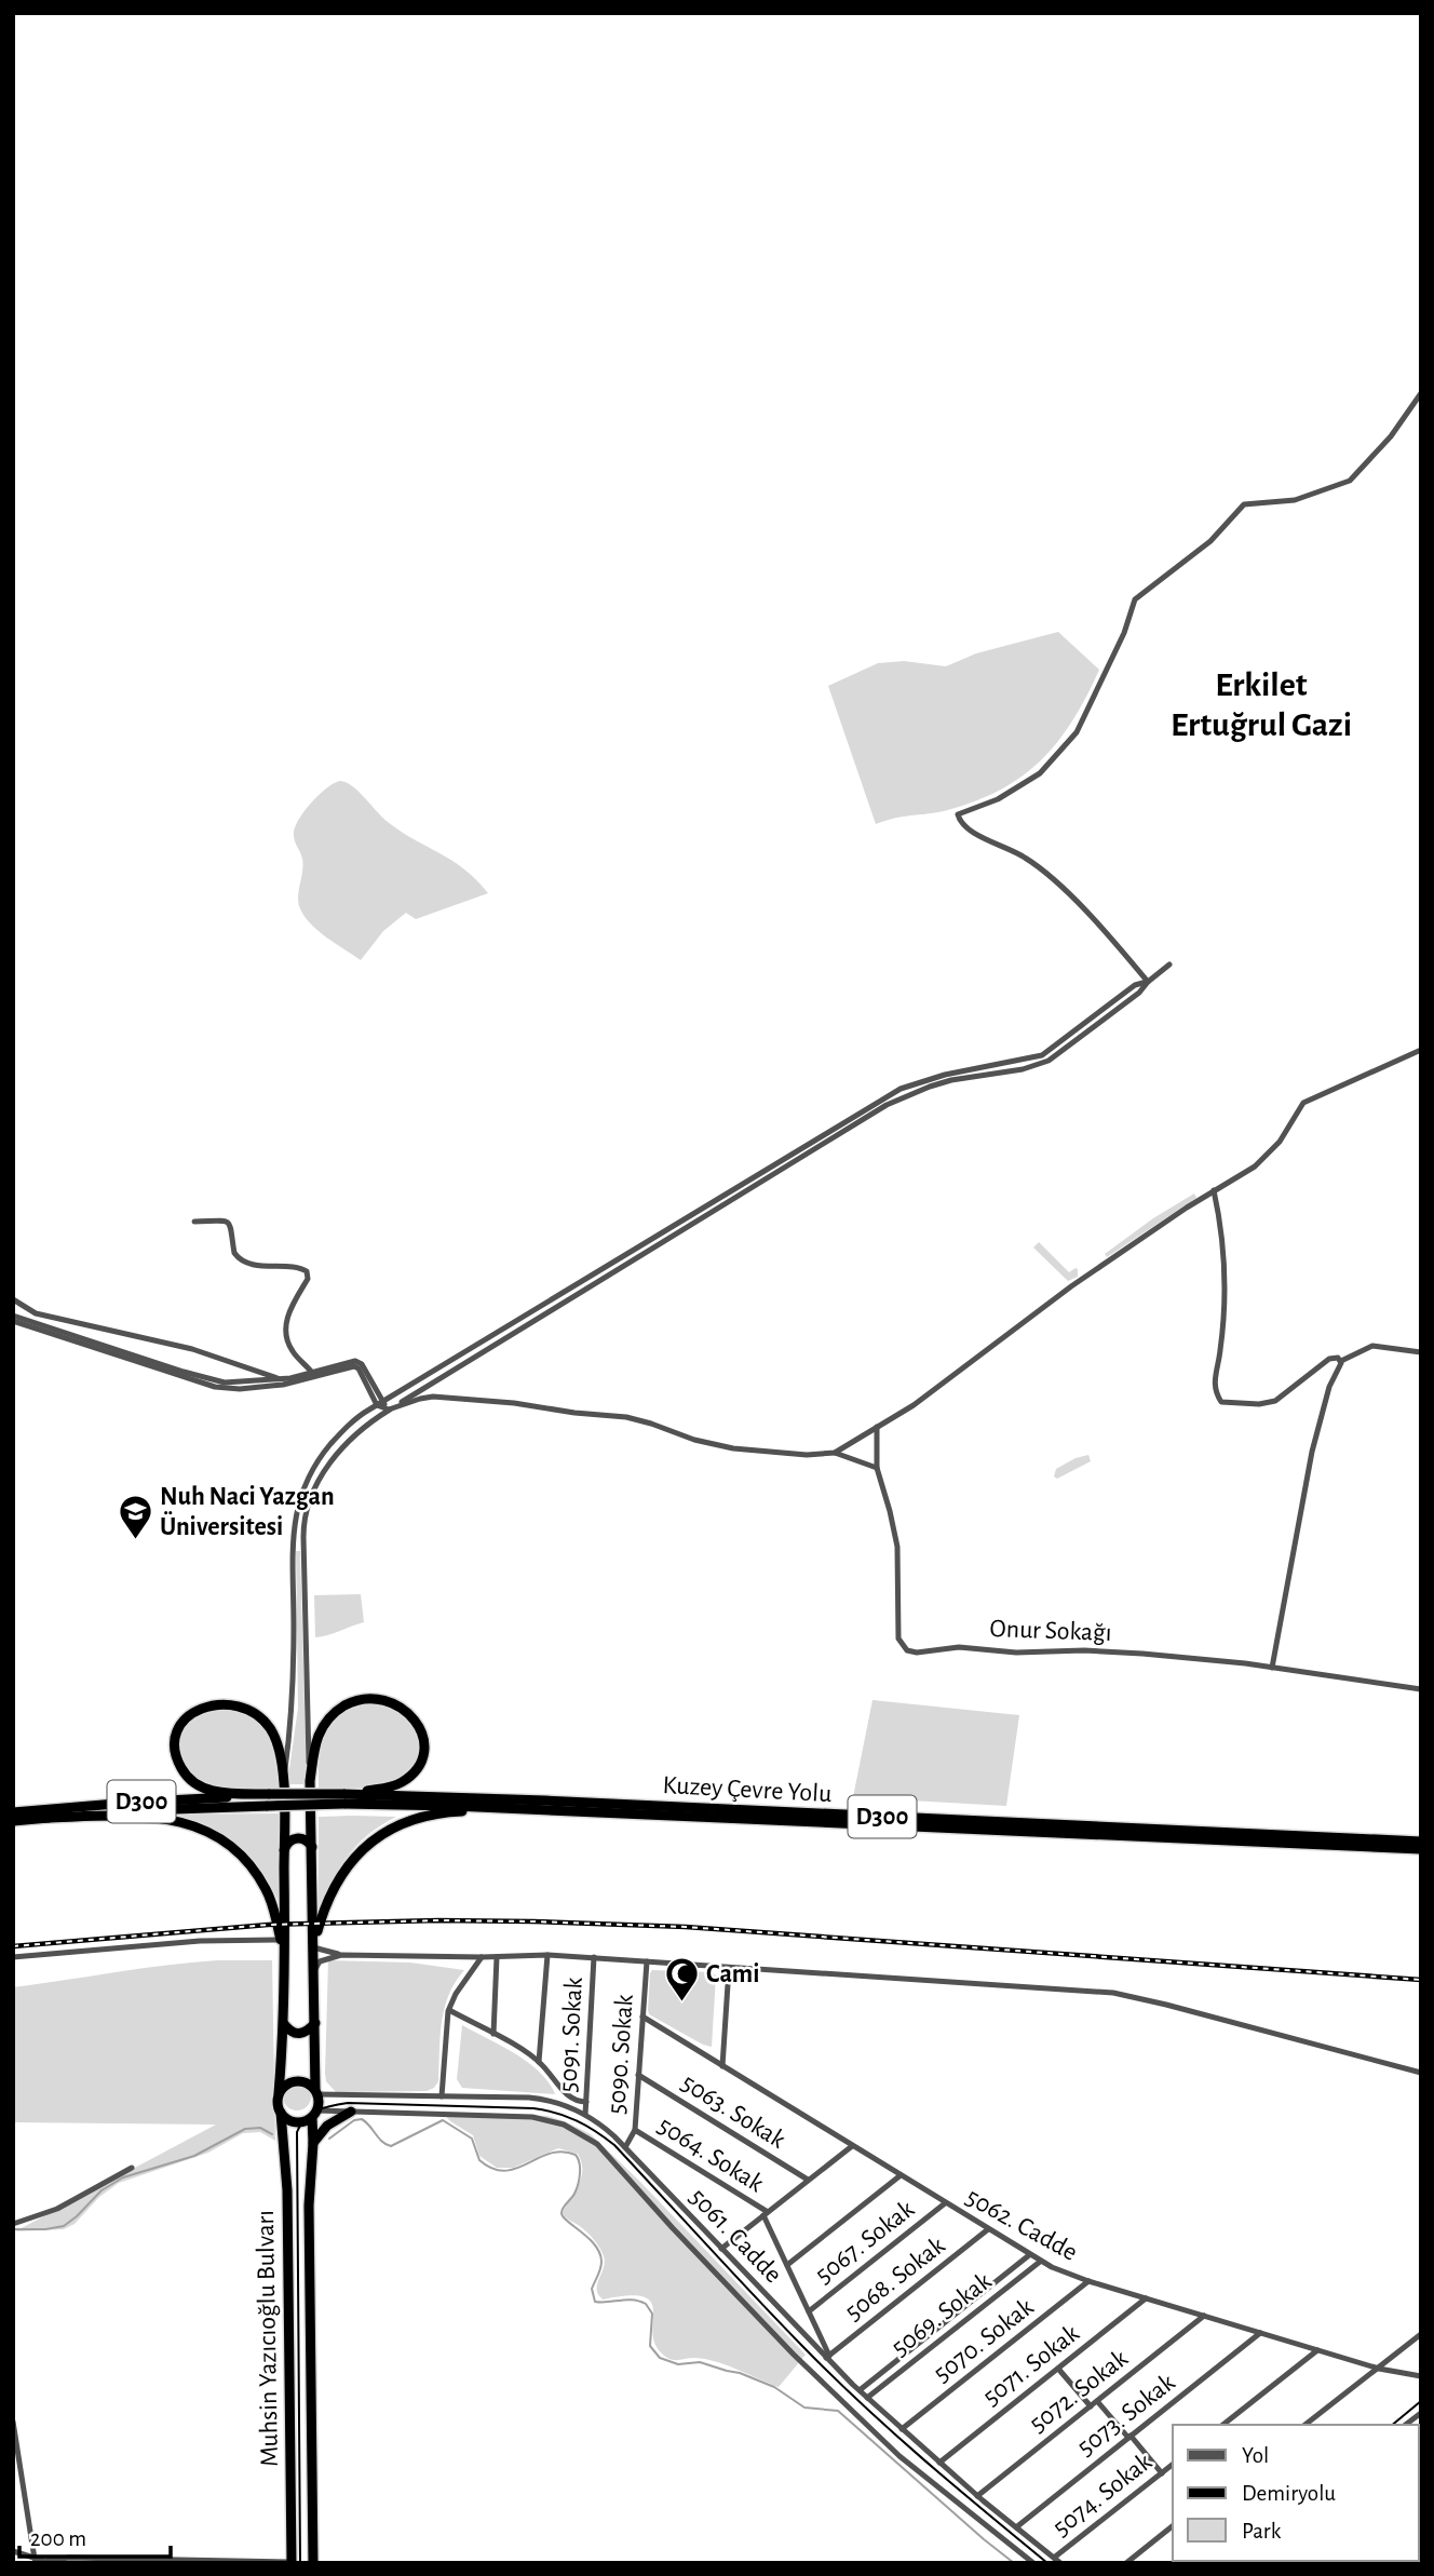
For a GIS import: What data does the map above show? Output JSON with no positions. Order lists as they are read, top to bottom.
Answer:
{
  "streets": {
    "highway": ["Kuzey Çevre Yolu", "D300", "Muhsin Yazıcıoğlu Bulvarı"],
    "street": [
      "Onur Sokağı",
      "5091. Sokak",
      "5090. Sokak",
      "5063. Sokak",
      "5064. Sokak",
      "5062. Cadde",
      "5061. Cadde",
      "5067. Sokak",
      "5068. Sokak",
      "5069. Sokak",
      "5070. Sokak",
      "5071. Sokak",
      "5072. Sokak",
      "5073. Sokak",
      "5074. Sokak"
    ]
  },
  "crossings": [
    ["Kuzey Çevre Yolu", "D300"],
    ["5091. Sokak", "5061. Cadde"],
    ["5090. Sokak", "5063. Sokak"],
    ["5090. Sokak", "5064. Sokak"],
    ["5090. Sokak", "5062. Cadde"],
    ["5090. Sokak", "5061. Cadde"],
    ["5062. Cadde", "5067. Sokak"],
    ["5062. Cadde", "5068. Sokak"],
    ["5062. Cadde", "5069. Sokak"],
    ["5062. Cadde", "5070. Sokak"],
    ["5062. Cadde", "5071. Sokak"],
    ["5062. Cadde", "5072. Sokak"],
    ["5062. Cadde", "5073. Sokak"],
    ["5061. Cadde", "5068. Sokak"],
    ["5061. Cadde", "5069. Sokak"],
    ["5061. Cadde", "Muhsin Yazıcıoğlu Bulvarı"],
    ["5061. Cadde", "5070. Sokak"],
    ["5061. Cadde", "5071. Sokak"],
    ["5061. Cadde", "5072. Sokak"],
    ["5061. Cadde", "5073. Sokak"],
    ["5061. Cadde", "5074. Sokak"]
  ],
  "districts": ["Erkilet Ertuğrul Gazi"],
  "places": {
    "school or university": ["Nuh Naci Yazgan Üniversitesi"],
    "mosque": ["Cami"]
  },
  "legend": ["Yol", "Demiryolu", "Park"],
  "scale_bar": "200 m"
}
